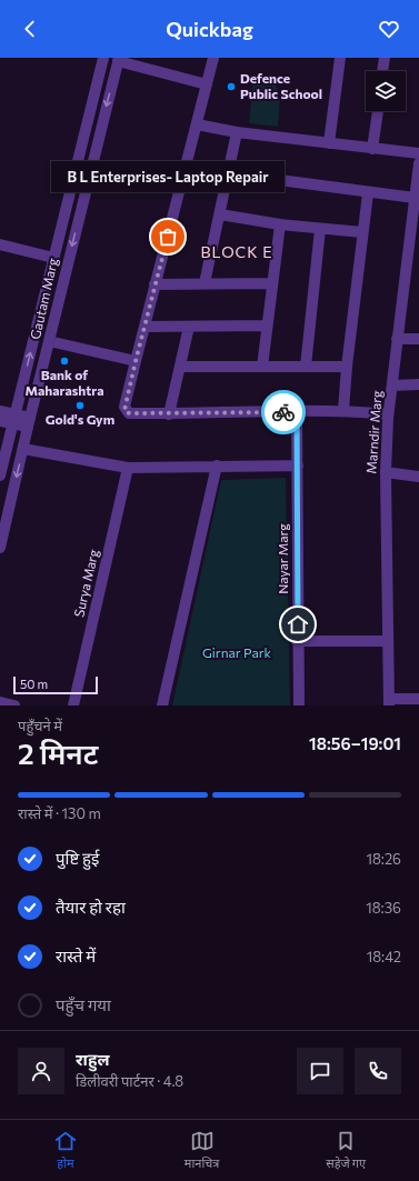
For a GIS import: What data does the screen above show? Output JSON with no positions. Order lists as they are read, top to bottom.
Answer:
{
  "streets": {
    "street": [
      "Gautam Marg",
      "Marndir Marg",
      "Nayar Marg",
      "Surya Marg"
    ]
  },
  "districts": ["BLOCK E"],
  "parks": ["Girnar Park"],
  "places": [
    "Defence Public School",
    "B L Enterprises- Laptop Repair",
    "Bank of Maharashtra",
    "Gold's Gym"
  ],
  "scale_bar": "50 m",
  "page": {
    "header": "Quickbag",
    "bubble": "B L Enterprises- Laptop Repair",
    "scale": "50 m",
    "heading": ["2 मिनट", "पहुँचने में", "18:56–19:01"],
    "panel": ["राहुल", "डिलीवरी पार्टनर · 4.8"],
    "bar": "रास्ते में · 130 m",
    "list": [
      ["पुष्टि हुई", "18:26"],
      ["तैयार हो रहा", "18:36"],
      ["रास्ते में", "18:42"],
      "पहुँच गया"
    ],
    "tabs": ["होम", "मानचित्र", "सहेजे गए"]
  }
}
